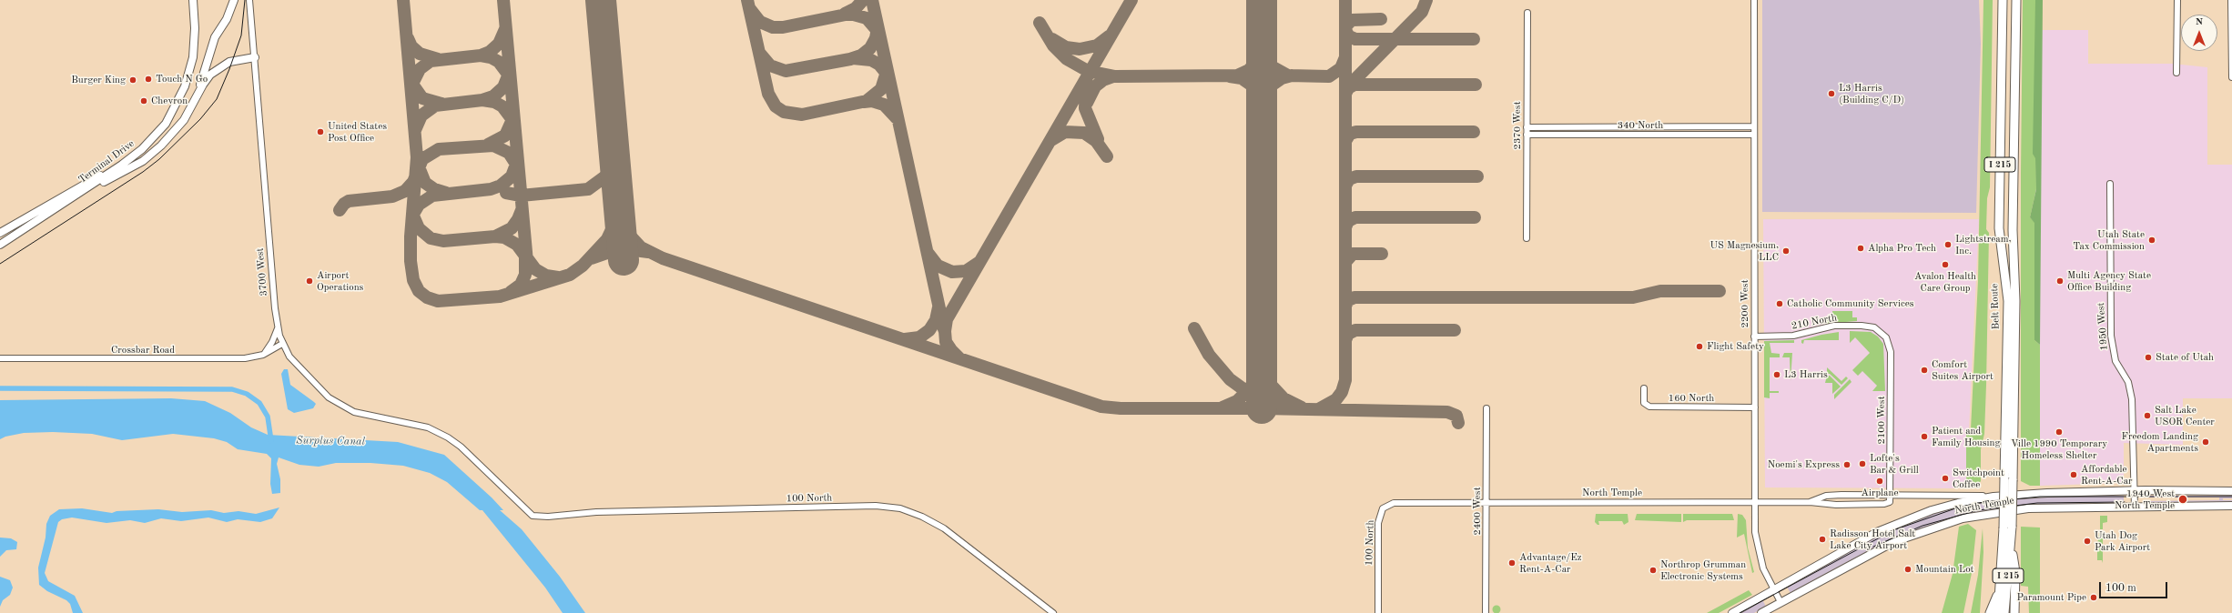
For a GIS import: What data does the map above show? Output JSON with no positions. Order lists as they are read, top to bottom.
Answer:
{
  "streets": {
    "highway": ["I 215", "Belt Route"],
    "main road": ["Terminal Drive", "North Temple"],
    "street": [
      "2370 West",
      "340 North",
      "3700 West",
      "2200 West",
      "210 North",
      "1950 West",
      "Crossbar Road",
      "160 North",
      "2100 West",
      "100 North",
      "2400 West"
    ]
  },
  "crossings": [
    ["2370 West", "340 North"],
    ["340 North", "2200 West"],
    ["3700 West", "Crossbar Road"],
    ["3700 West", "100 North"],
    ["2200 West", "210 North"],
    ["2200 West", "160 North"],
    ["2200 West", "North Temple"],
    ["210 North", "2100 West"],
    ["1950 West", "North Temple"],
    ["2100 West", "North Temple"],
    ["North Temple", "100 North"],
    ["North Temple", "2400 West"]
  ],
  "water": ["Surplus Canal"],
  "places": [
    "Touch N Go",
    "Burger King",
    "L3 Harris (Building C/D)",
    "Chevron",
    "United States Post Office",
    "Utah State Tax Commission",
    "Lightstream, Inc.",
    "Alpha Pro Tech",
    "US Magnesium, LLC",
    "Avalon Health Care Group",
    "Airport Operations",
    "Multi Agency State Office Building",
    "Catholic Community Services",
    "Flight Safety",
    "State of Utah",
    "Comfort Suites Airport",
    "L3 Harris",
    "Salt Lake USOR Center",
    "Ville 1990 Temporary Homeless Shelter",
    "Patient and Family Housing",
    "Freedom Landing Apartments",
    "Lofte's Bar & Grill",
    "Noemi's Express",
    "Affordable Rent-A-Car",
    "Switchpoint Coffee",
    "Airplane",
    "1940 West North Temple",
    "Radisson Hotel Salt Lake City Airport",
    "Utah Dog Park Airport",
    "Advantage/Ez Rent-A-Car",
    "Mountain Lot",
    "Northrop Grumman Electronic Systems",
    "Paramount Pipe"
  ],
  "scale_bar": "100 m",
  "north": "top"
}
